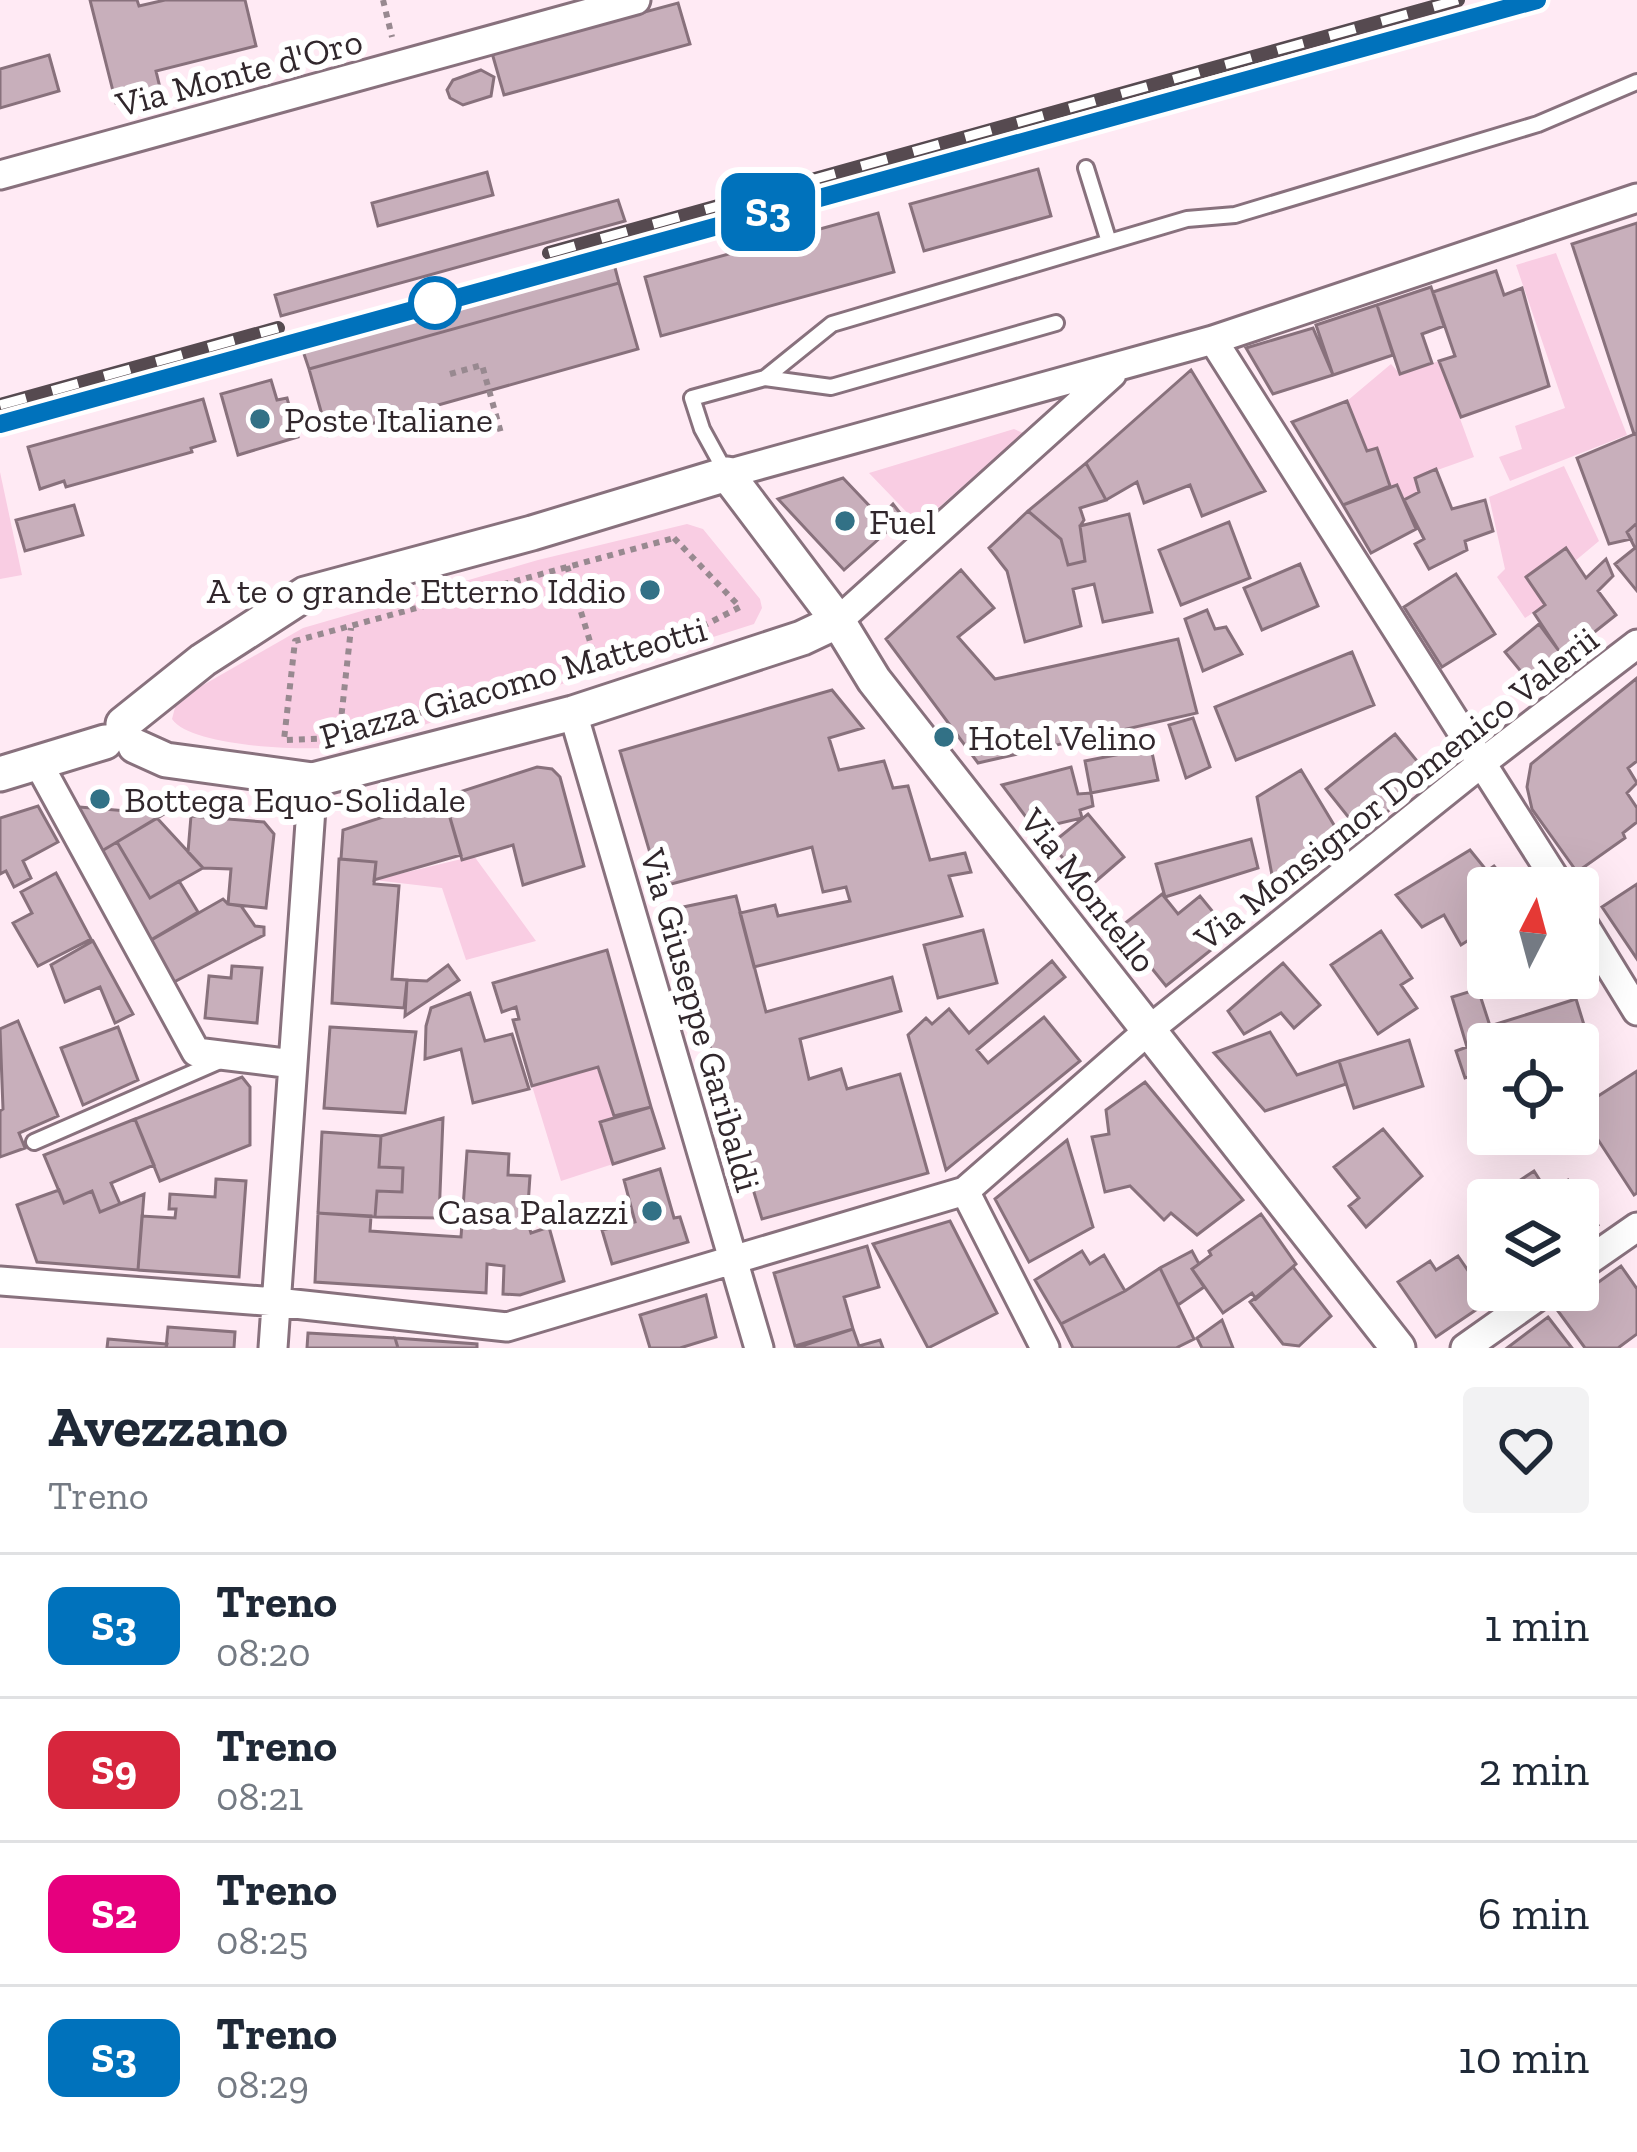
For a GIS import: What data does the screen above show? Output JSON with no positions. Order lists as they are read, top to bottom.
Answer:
{
  "streets": {
    "street": [
      "Via Monte d'Oro",
      "Piazza Giacomo Matteotti",
      "Via Monsignor Domenico Valerii",
      "Via Montello",
      "Via Giuseppe Garibaldi"
    ]
  },
  "crossings": [
    ["Piazza Giacomo Matteotti", "Via Montello"],
    ["Piazza Giacomo Matteotti", "Via Giuseppe Garibaldi"],
    ["Via Monsignor Domenico Valerii", "Via Montello"],
    ["Via Monsignor Domenico Valerii", "Via Giuseppe Garibaldi"]
  ],
  "places": [
    "Poste Italiane",
    "Fuel",
    "A te o grande Etterno Iddio",
    "Hotel Velino",
    "Bottega Equo-Solidale",
    "Casa Palazzi"
  ],
  "north": "top",
  "page": {
    "on_map": "S3",
    "heading": ["Avezzano", "Treno"],
    "list": [
      {
        "mark": "S3",
        "name": "Treno",
        "note": "08:20",
        "value": "1 min"
      },
      {
        "mark": "S9",
        "name": "Treno",
        "note": "08:21",
        "value": "2 min"
      },
      {
        "mark": "S2",
        "name": "Treno",
        "note": "08:25",
        "value": "6 min"
      },
      {
        "mark": "S3",
        "name": "Treno",
        "note": "08:29",
        "value": "10 min"
      }
    ]
  }
}
